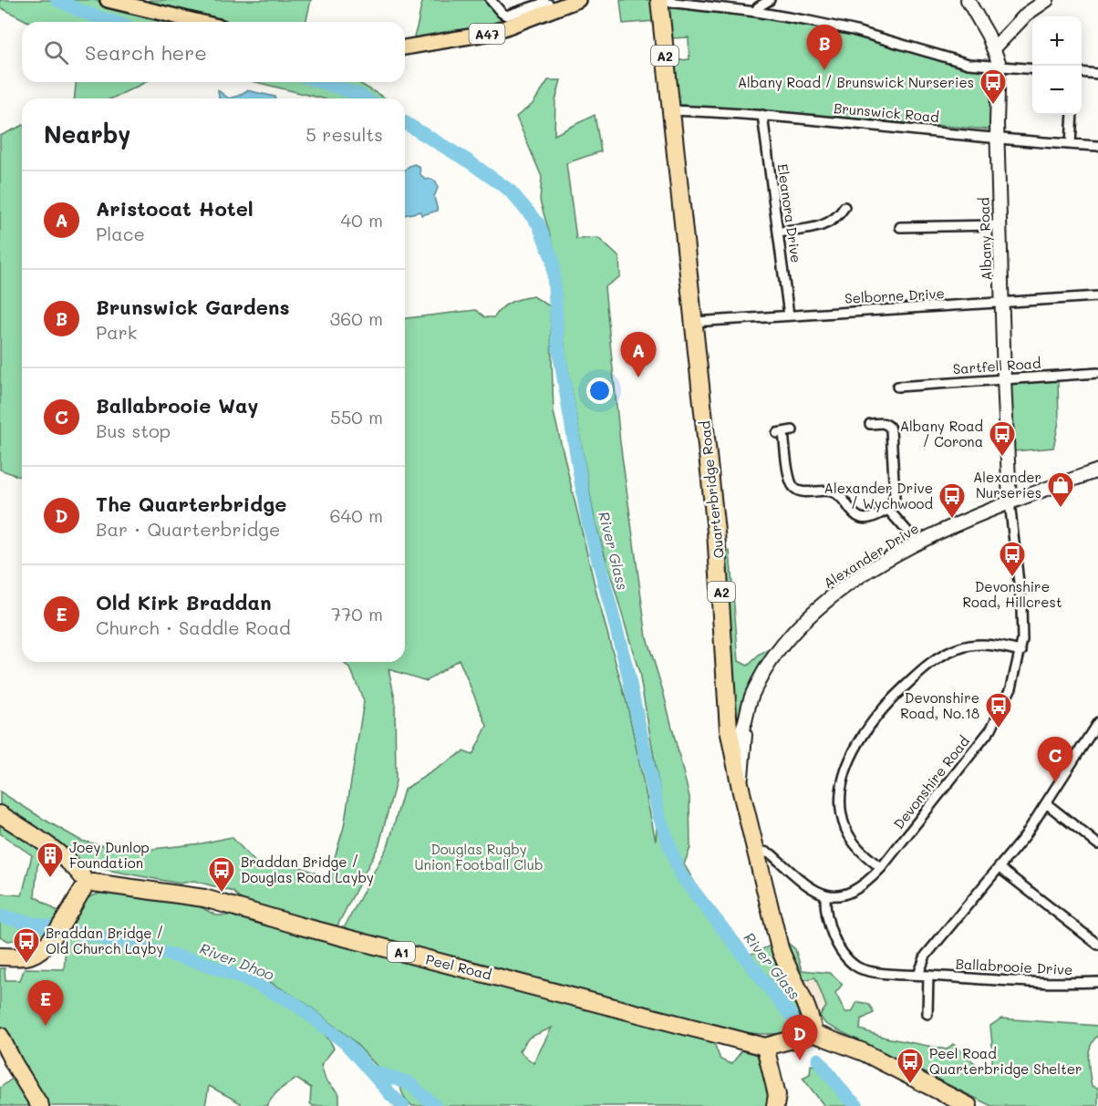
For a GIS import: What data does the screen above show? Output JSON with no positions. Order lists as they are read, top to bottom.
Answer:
{
  "streets": {
    "highway": [
      "A2",
      "Quarterbridge Road",
      "A1",
      "Peel Road"
    ],
    "main road": ["A47", "Albany Road", "Alexander Drive"],
    "street": [
      "Brunswick Road",
      "Eleanora Drive",
      "Selborne Drive",
      "Sartfell Road",
      "Devonshire Road",
      "Ballabrooie Drive"
    ]
  },
  "crossings": [
    ["Brunswick Road", "Eleanora Drive"],
    ["Brunswick Road", "Albany Road"],
    ["Brunswick Road", "Quarterbridge Road"],
    ["Eleanora Drive", "Selborne Drive"],
    ["Albany Road", "Selborne Drive"],
    ["Albany Road", "Sartfell Road"],
    ["Albany Road", "Alexander Drive"],
    ["Albany Road", "Devonshire Road"],
    ["Selborne Drive", "Quarterbridge Road"],
    ["Quarterbridge Road", "Alexander Drive"],
    ["Quarterbridge Road", "Peel Road"],
    ["Alexander Drive", "Devonshire Road"],
    ["Devonshire Road", "Ballabrooie Drive"]
  ],
  "water": ["River Glass", "River Dhoo"],
  "parks": ["Douglas Rugby Union Football Club"],
  "places": {
    "bus stop": [
      "Albany Road / Brunswick Nurseries",
      "Albany Road / Corona",
      "Alexander Drive / Wychwood",
      "Devonshire Road, Hillcrest",
      "Devonshire Road, No.18",
      "Braddan Bridge / Douglas Road Layby",
      "Braddan Bridge / Old Church Layby",
      "Peel Road Quarterbridge Shelter"
    ],
    "shop": ["Alexander Nurseries"],
    "building": ["Joey Dunlop Foundation"]
  },
  "page": {
    "map_buttons": ["+", "−"],
    "search": "Search here",
    "pins": [
      "B",
      "A",
      "C",
      "E",
      "D"
    ],
    "heading": ["Nearby", "5 results"],
    "list": [
      {
        "mark": "A",
        "name": "Aristocat Hotel",
        "note": "Place",
        "value": "40 m"
      },
      {
        "mark": "B",
        "name": "Brunswick Gardens",
        "note": "Park",
        "value": "360 m"
      },
      {
        "mark": "C",
        "name": "Ballabrooie Way",
        "note": "Bus stop",
        "value": "550 m"
      },
      {
        "mark": "D",
        "name": "The Quarterbridge",
        "note": "Bar · Quarterbridge",
        "value": "640 m"
      },
      {
        "mark": "E",
        "name": "Old Kirk Braddan",
        "note": "Church · Saddle Road",
        "value": "770 m"
      }
    ]
  }
}
